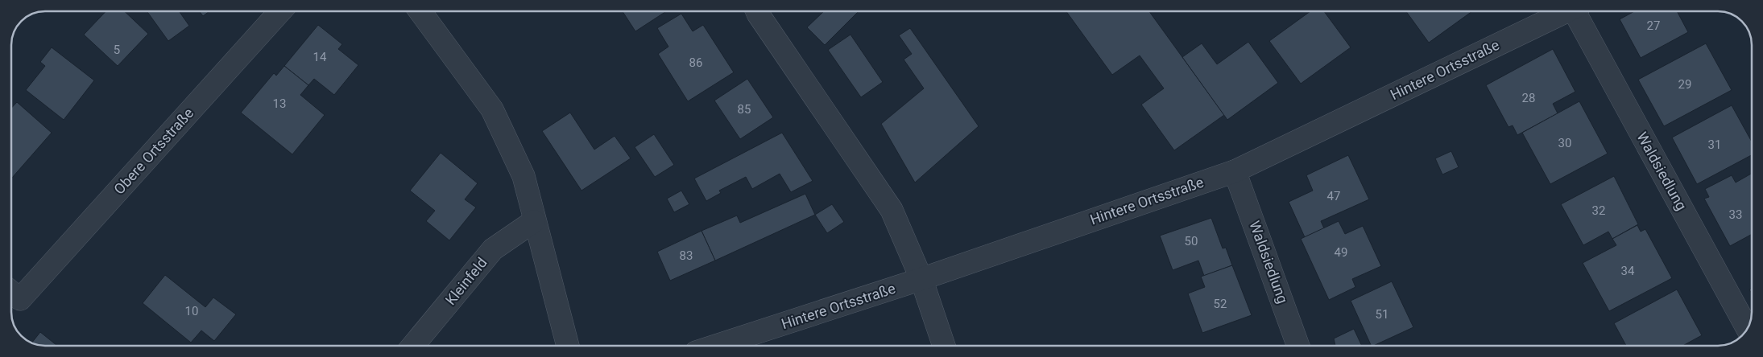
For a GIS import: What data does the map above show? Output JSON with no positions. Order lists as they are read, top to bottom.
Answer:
{
  "streets": {
    "street": [
      "Hintere Ortsstraße",
      "Obere Ortsstraße",
      "Waldsiedlung",
      "Kleinfeld"
    ]
  },
  "crossings": [
    ["Hintere Ortsstraße", "Waldsiedlung"]
  ],
  "house_numbers": [
    "27",
    "5",
    "14",
    "86",
    "29",
    "28",
    "13",
    "85",
    "30",
    "31",
    "47",
    "32",
    "33",
    "50",
    "49",
    "83",
    "34",
    "52",
    "10",
    "51"
  ]
}
